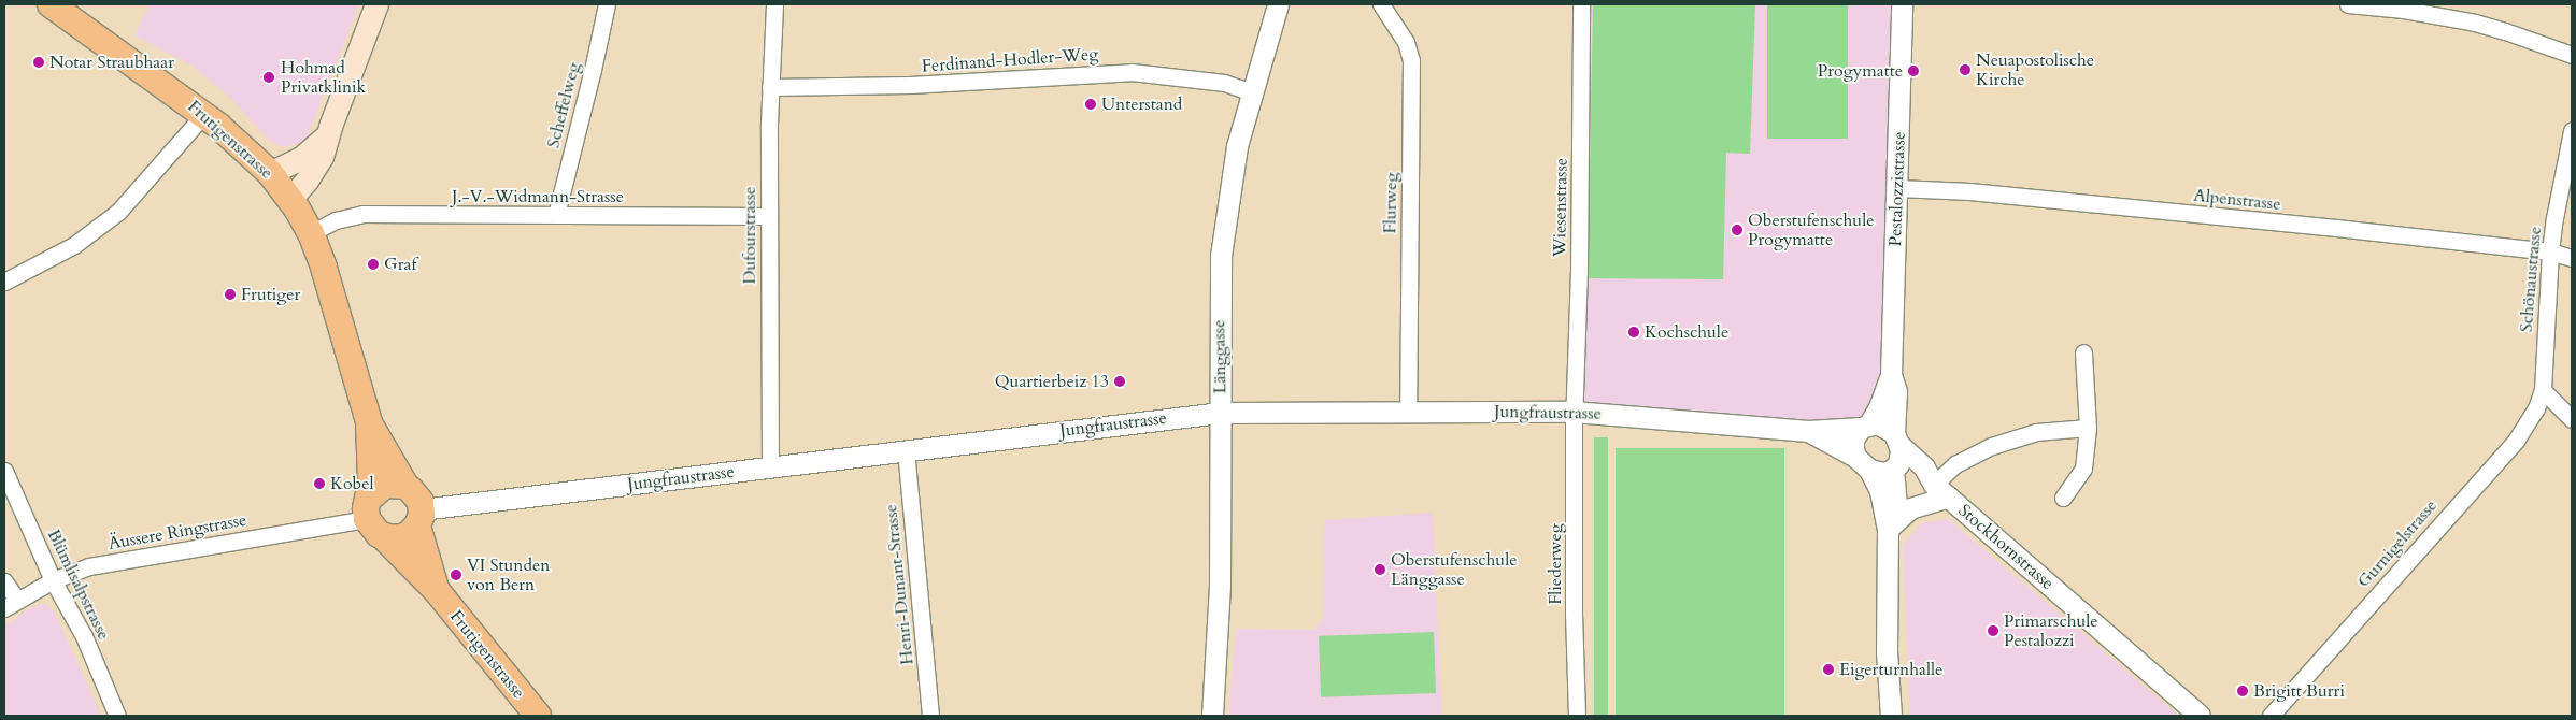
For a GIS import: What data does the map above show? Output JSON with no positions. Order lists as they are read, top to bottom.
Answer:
{
  "streets": {
    "main road": ["Frutigenstrasse"],
    "street": [
      "Ferdinand-Hodler-Weg",
      "Scheffelweg",
      "Pestalozzistrasse",
      "J.-V.-Widmann-Strasse",
      "Alpenstrasse",
      "Flurweg",
      "Wiesenstrasse",
      "Dufourstrasse",
      "Schönaustrasse",
      "Länggasse",
      "Jungfraustrasse",
      "Äussere Ringstrasse",
      "Gurnigelstrasse",
      "Stockhornstrasse",
      "Fliederweg",
      "Blümlisalpstrasse",
      "Henri-Dunant-Strasse"
    ]
  },
  "crossings": [
    ["Ferdinand-Hodler-Weg", "Dufourstrasse"],
    ["Ferdinand-Hodler-Weg", "Länggasse"],
    ["Scheffelweg", "J.-V.-Widmann-Strasse"],
    ["Frutigenstrasse", "J.-V.-Widmann-Strasse"],
    ["Frutigenstrasse", "Jungfraustrasse"],
    ["Frutigenstrasse", "Äussere Ringstrasse"],
    ["Pestalozzistrasse", "Alpenstrasse"],
    ["Pestalozzistrasse", "Jungfraustrasse"],
    ["Pestalozzistrasse", "Stockhornstrasse"],
    ["J.-V.-Widmann-Strasse", "Dufourstrasse"],
    ["Alpenstrasse", "Schönaustrasse"],
    ["Flurweg", "Jungfraustrasse"],
    ["Wiesenstrasse", "Jungfraustrasse"],
    ["Wiesenstrasse", "Fliederweg"],
    ["Dufourstrasse", "Jungfraustrasse"],
    ["Schönaustrasse", "Gurnigelstrasse"],
    ["Länggasse", "Jungfraustrasse"],
    ["Jungfraustrasse", "Äussere Ringstrasse"],
    ["Jungfraustrasse", "Stockhornstrasse"],
    ["Jungfraustrasse", "Fliederweg"],
    ["Jungfraustrasse", "Henri-Dunant-Strasse"],
    ["Äussere Ringstrasse", "Blümlisalpstrasse"]
  ],
  "places": [
    "Notar Straubhaar",
    "Neuapostolische Kirche",
    "Progymatte",
    "Hohmad Privatklinik",
    "Unterstand",
    "Oberstufenschule Progymatte",
    "Graf",
    "Frutiger",
    "Kochschule",
    "Quartierbeiz 13",
    "Kobel",
    "Oberstufenschule Länggasse",
    "VI Stunden von Bern",
    "Primarschule Pestalozzi",
    "Eigerturnhalle",
    "Brigitt Burri"
  ]
}
